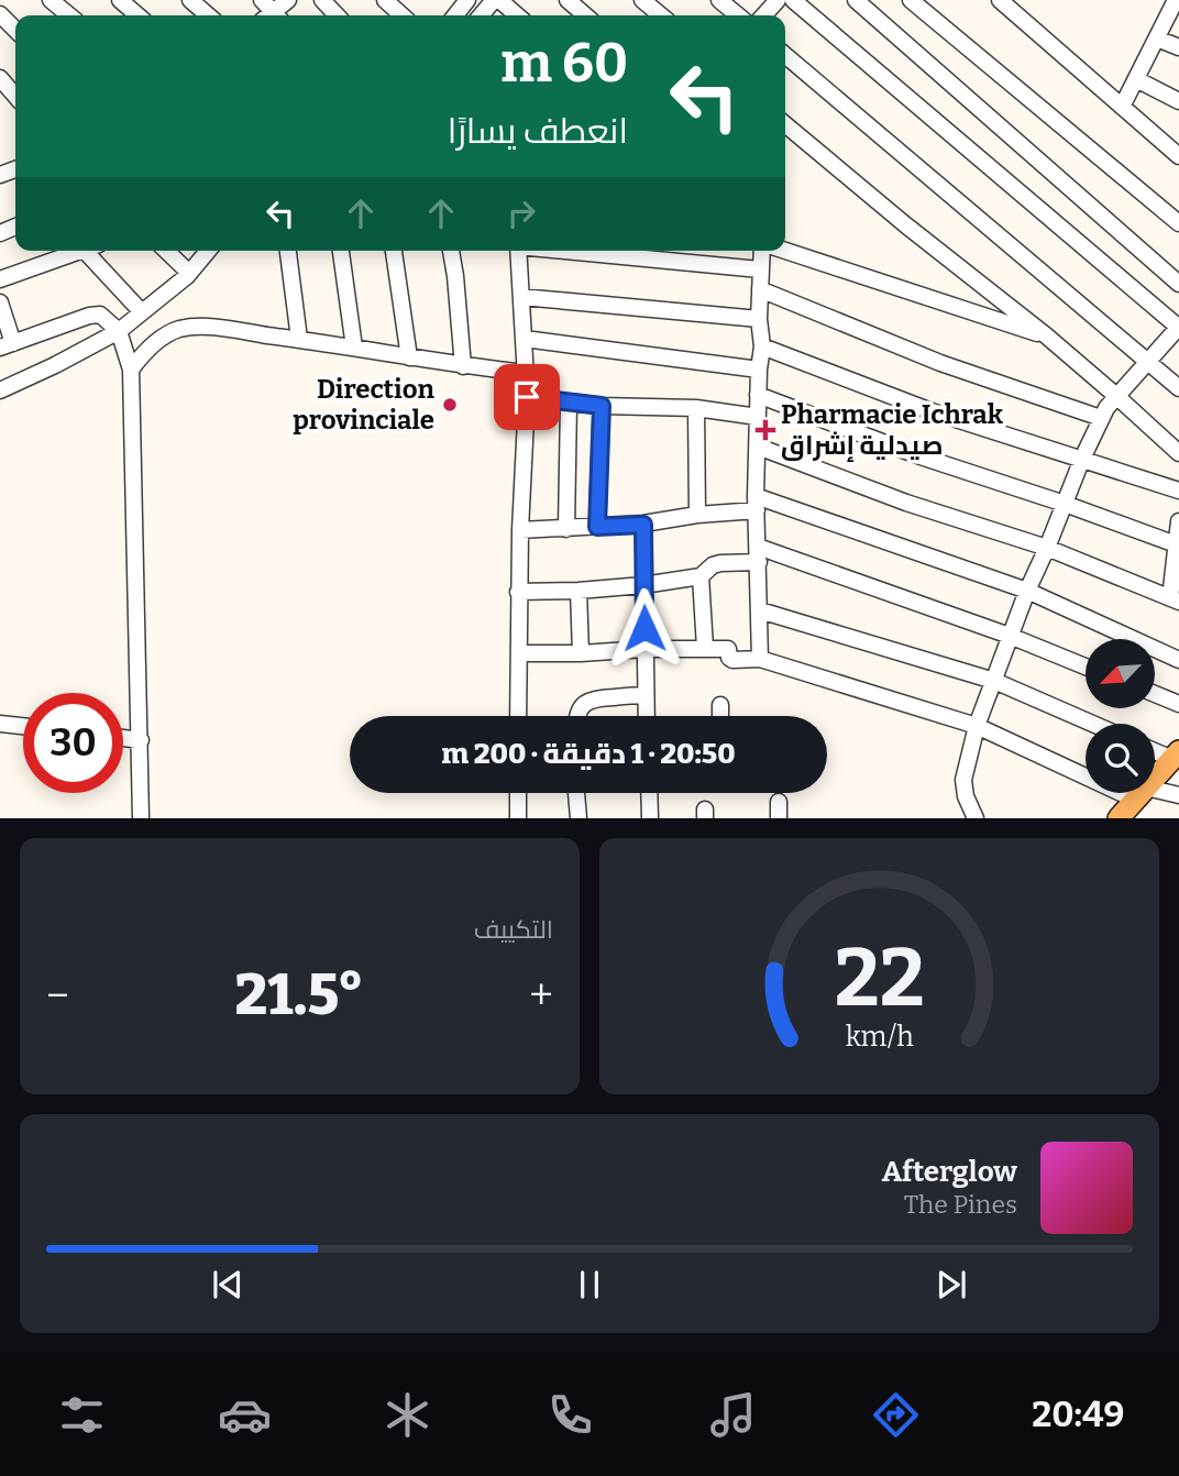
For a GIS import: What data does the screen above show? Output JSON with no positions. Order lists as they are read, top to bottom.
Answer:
{
  "places": {
    "other": ["Direction provinciale"],
    "health": ["Pharmacie Ichrak صيدلية إشراق"]
  },
  "north": "bottom left",
  "page": {
    "turn": ["60 m", "انعطف يسارًا"],
    "limit": "30",
    "trip": "20:50 · 1 دقيقة · 200 m",
    "tile": "التكييف",
    "heat": ["−", "21.5°", "+"],
    "song": ["Afterglow", "The Pines"],
    "tabs": "20:49",
    "gauge": ["22", "km/h"]
  }
}
